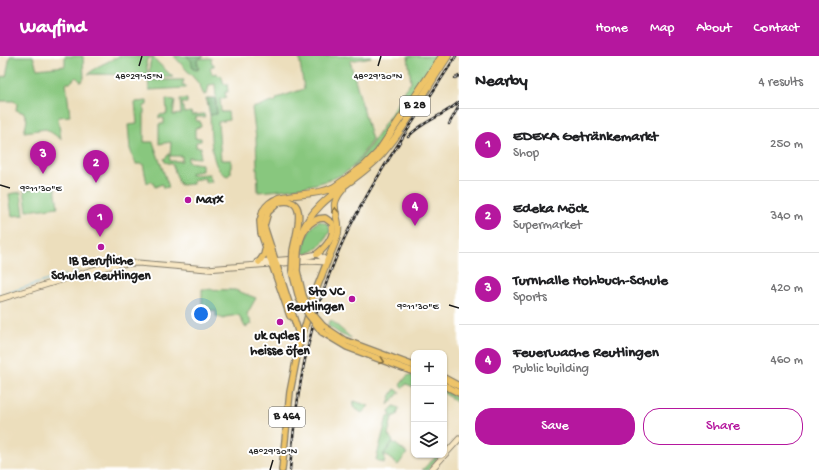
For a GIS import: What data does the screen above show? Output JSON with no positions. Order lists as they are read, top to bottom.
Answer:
{
  "streets": {
    "highway": ["B 28", "B 464"]
  },
  "crossings": [
    ["B 28", "B 464"]
  ],
  "places": [
    "Marx",
    "IB Berufliche Schulen Reutlingen",
    "Sto VC Reutlingen",
    "uk cycles | heisse öfen"
  ],
  "page": {
    "header": "Wayfind",
    "nav": [
      "Home",
      "Map",
      "About",
      "Contact"
    ],
    "heading": ["Nearby", "4 results"],
    "list": [
      {
        "mark": "1",
        "name": "EDEKA Getränkemarkt",
        "note": "Shop",
        "value": "250 m"
      },
      {
        "mark": "2",
        "name": "Edeka Möck",
        "note": "Supermarket",
        "value": "340 m"
      },
      {
        "mark": "3",
        "name": "Turnhalle Hohbuch-Schule",
        "note": "Sports",
        "value": "420 m"
      },
      {
        "mark": "4",
        "name": "Feuerwache Reutlingen",
        "note": "Public building",
        "value": "460 m"
      }
    ],
    "pins": [
      "3",
      "2",
      "4",
      "1"
    ],
    "map_buttons": ["+", "−"],
    "buttons": ["Save", "Share"]
  },
  "coordinates": ["48°29'15\"N", "48°29'30\"N", "9°11'30\"E"]
}
